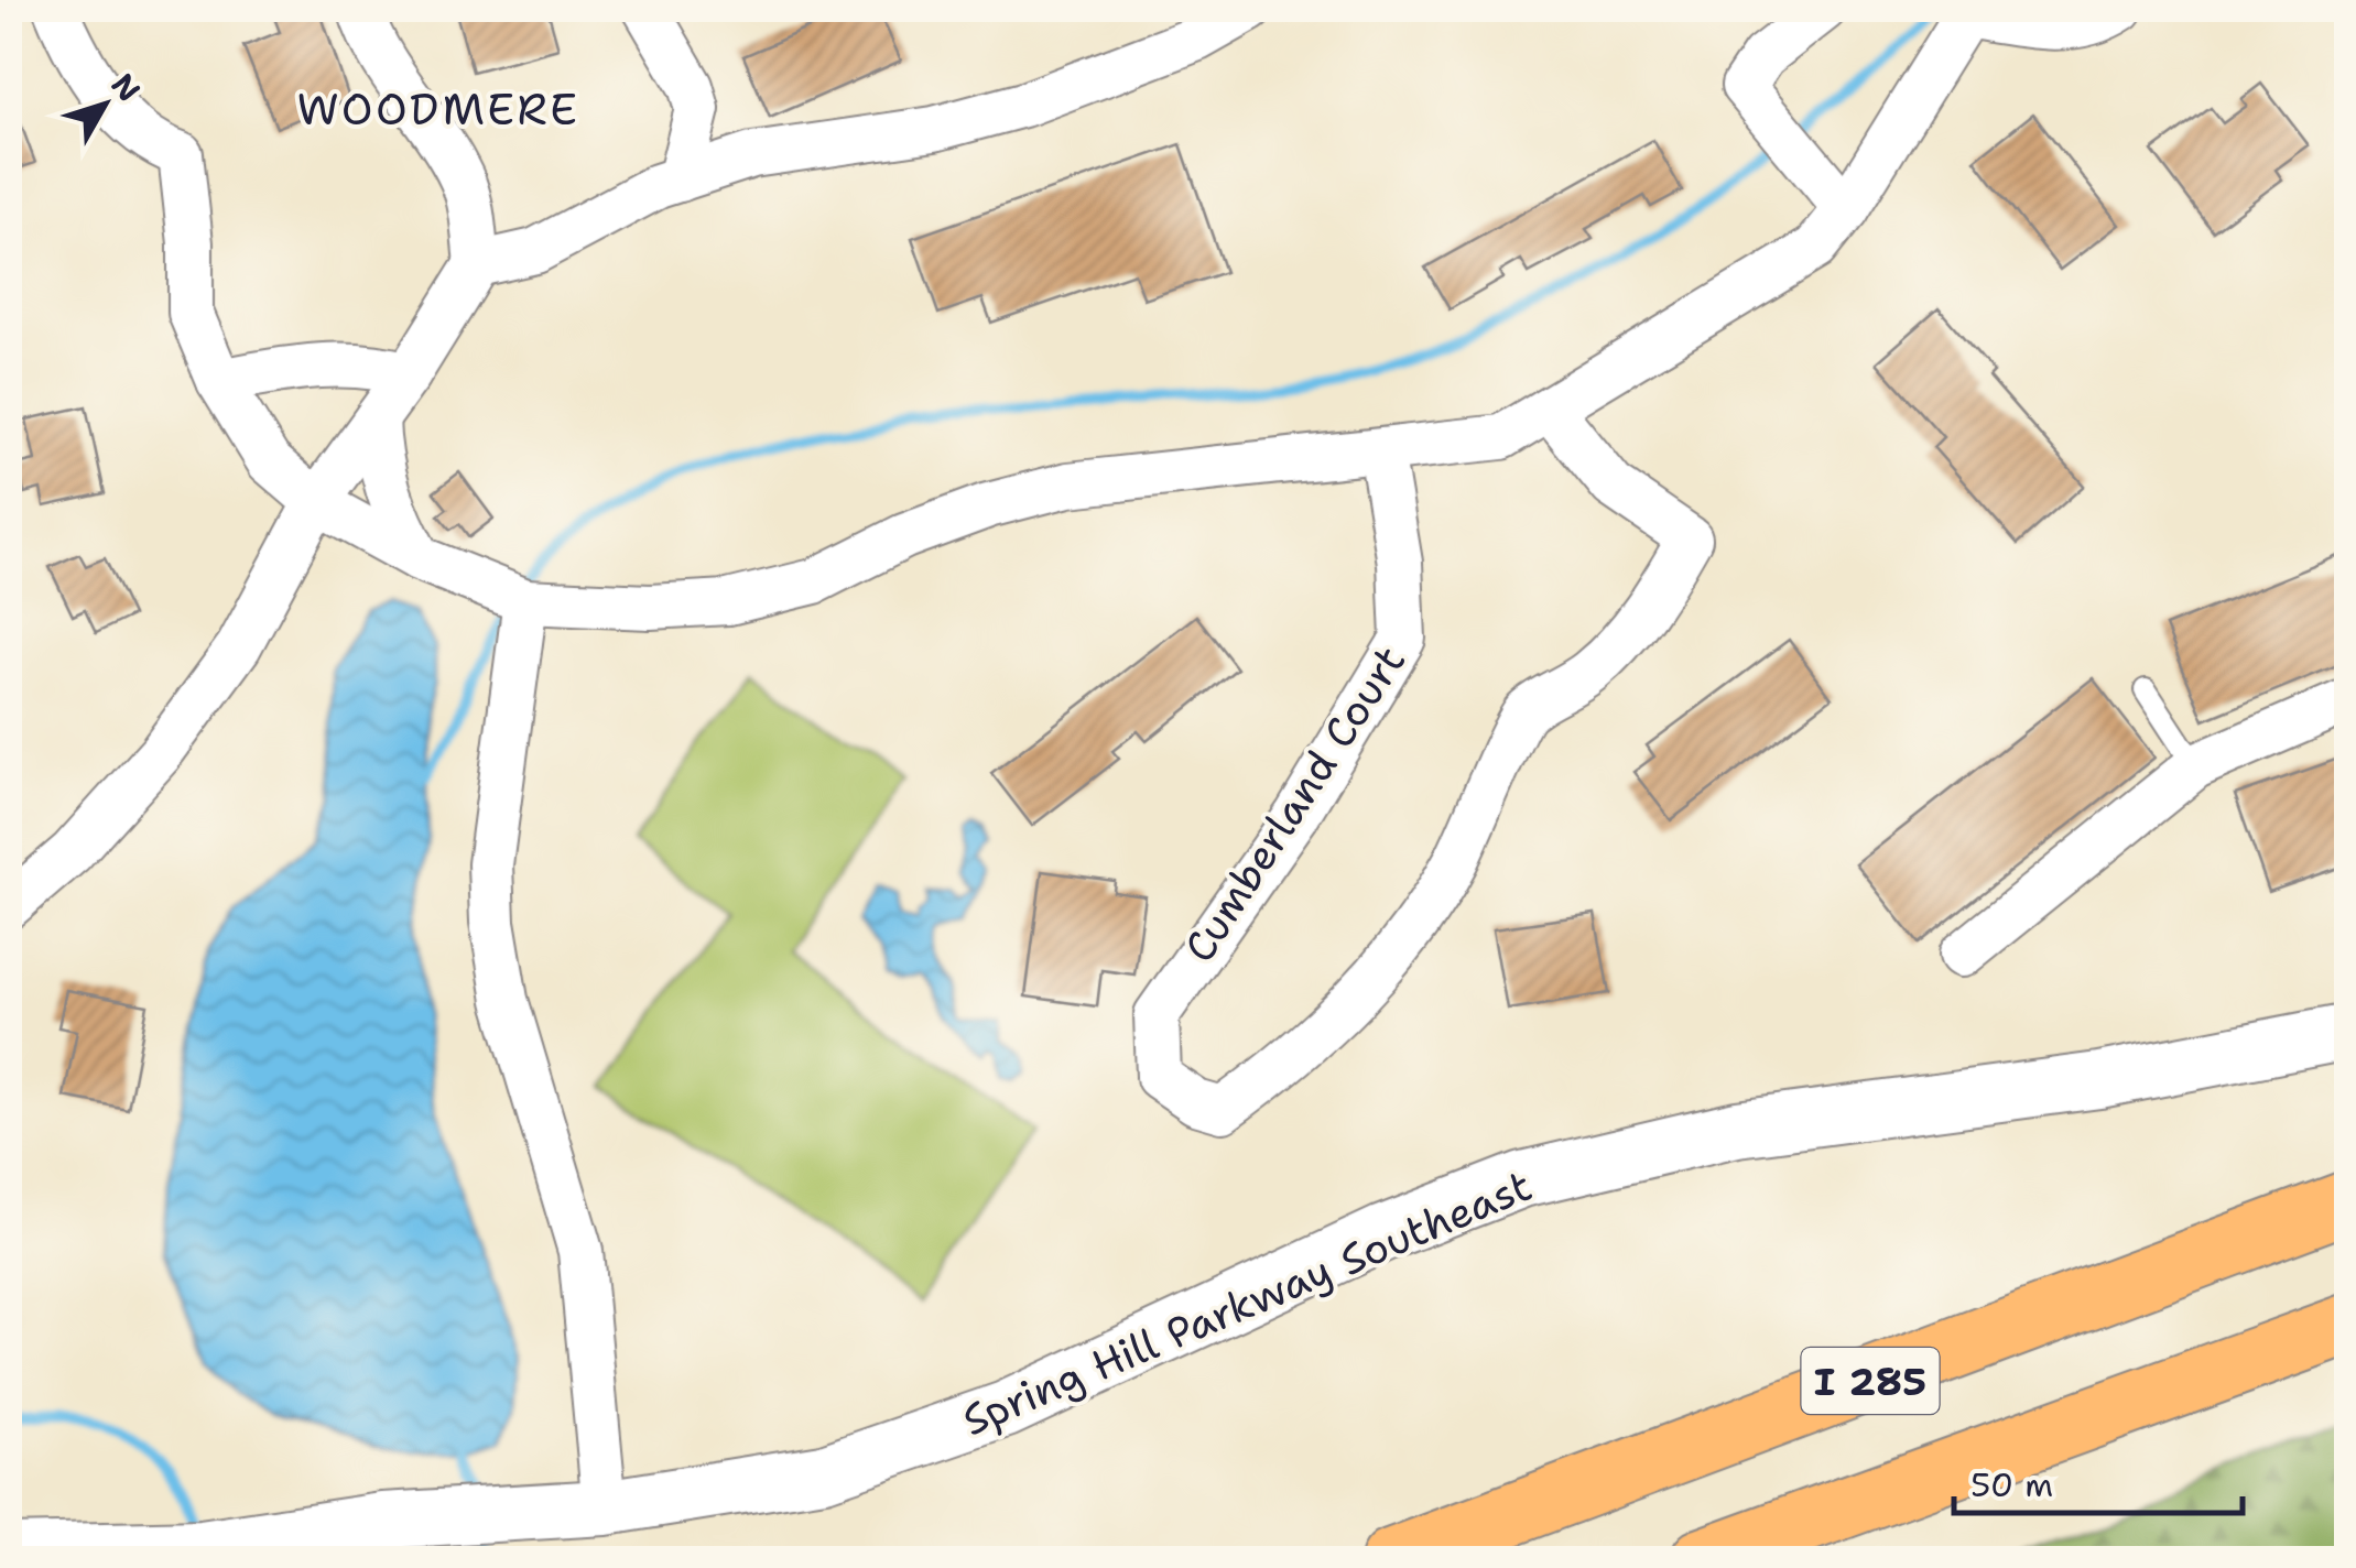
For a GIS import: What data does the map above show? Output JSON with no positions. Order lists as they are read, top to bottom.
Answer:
{
  "streets": {
    "highway": ["I 285"],
    "street": ["Cumberland Court", "Spring Hill Parkway Southeast"]
  },
  "districts": ["WOODMERE"],
  "scale_bar": "50 m",
  "north": "top right"
}
